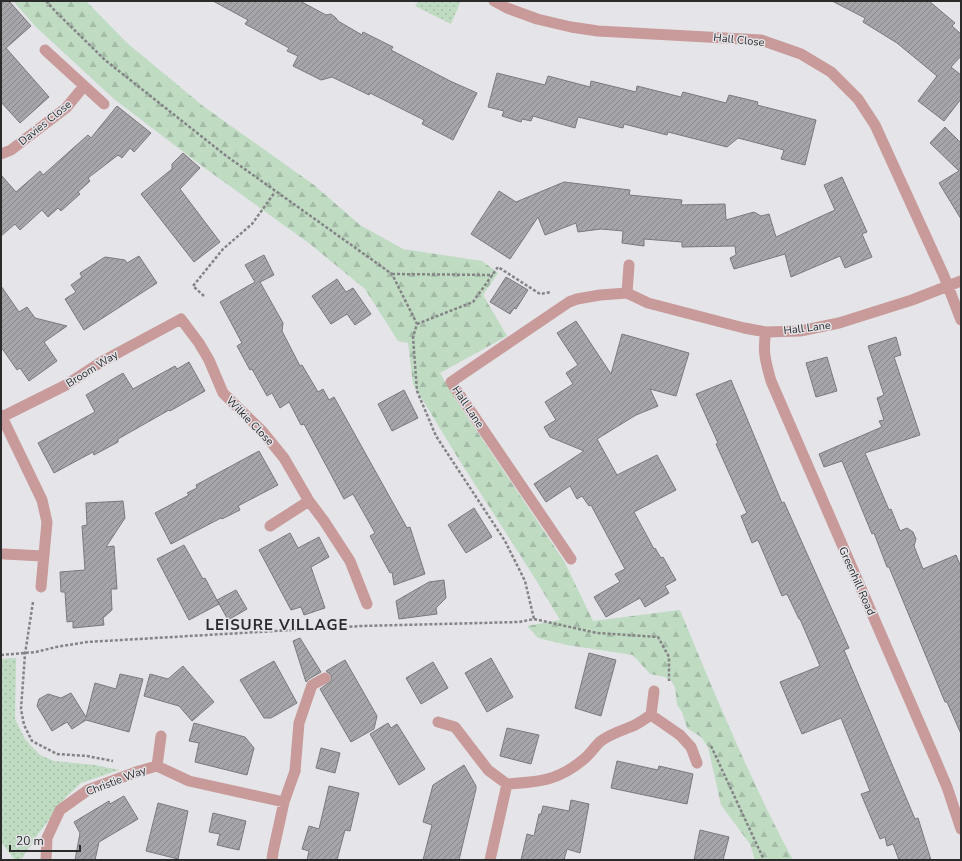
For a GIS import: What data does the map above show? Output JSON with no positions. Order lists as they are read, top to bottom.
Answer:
{
  "streets": {
    "street": [
      "Hall Close",
      "Davies Close",
      "Hall Lane",
      "Broom Way",
      "Wilkie Close",
      "Greenhill Road",
      "Christie Way"
    ]
  },
  "crossings": [
    ["Hall Close", "Hall Lane"],
    ["Hall Lane", "Greenhill Road"],
    ["Broom Way", "Wilkie Close"]
  ],
  "districts": ["LEISURE VILLAGE"],
  "scale_bar": "20 m"
}
